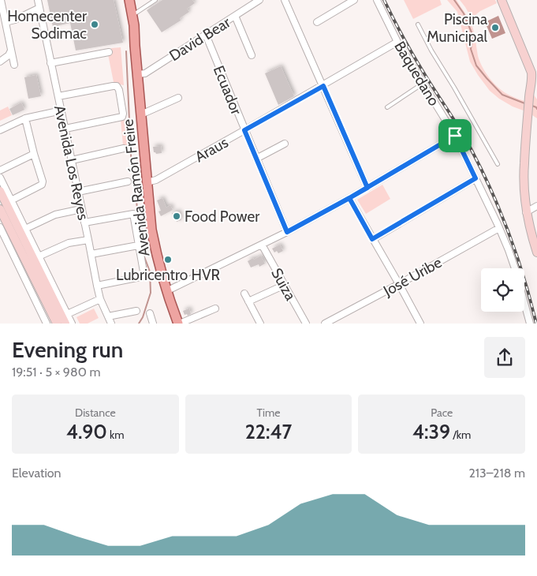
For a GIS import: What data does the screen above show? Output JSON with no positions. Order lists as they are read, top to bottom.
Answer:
{
  "streets": {
    "main road": ["Avenida Ramón Freire"],
    "street": [
      "David Bear",
      "Baquedano",
      "Ecuador",
      "Araus",
      "Avenida Los Reyes",
      "José Uribe",
      "Suiza"
    ]
  },
  "crossings": [
    ["David Bear", "Ecuador"],
    ["David Bear", "Avenida Ramón Freire"],
    ["Baquedano", "Araus"],
    ["Baquedano", "José Uribe"],
    ["Ecuador", "Araus"],
    ["Araus", "Avenida Ramón Freire"]
  ],
  "places": [
    "Homecenter Sodimac",
    "Piscina Municipal",
    "Food Power",
    "Lubricentro HVR"
  ],
  "page": {
    "heading": ["Evening run", "19:51 · 5 × 980 m"],
    "stats": [
      ["Distance", "4.90 km"],
      ["Time", "22:47"],
      ["Pace", "4:39 /km"]
    ],
    "chart": ["Elevation", "213–218 m"]
  }
}
